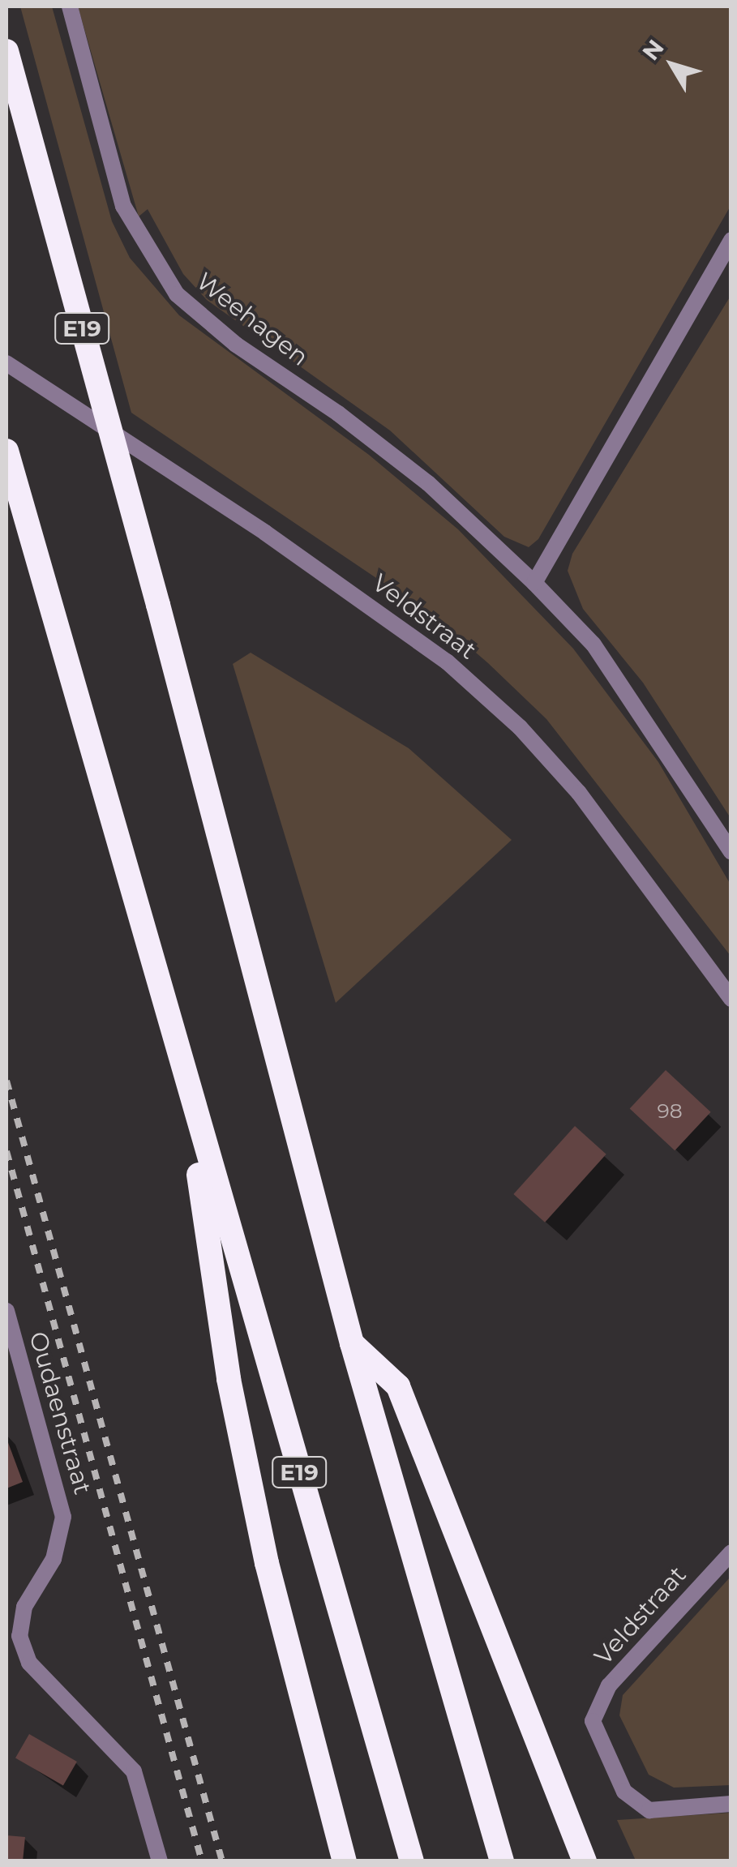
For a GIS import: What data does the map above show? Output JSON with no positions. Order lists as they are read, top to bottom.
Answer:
{
  "streets": {
    "highway": ["E19"],
    "street": ["Weehagen", "Veldstraat", "Oudaenstraat"]
  },
  "house_numbers": ["98"],
  "north": "top left"
}
